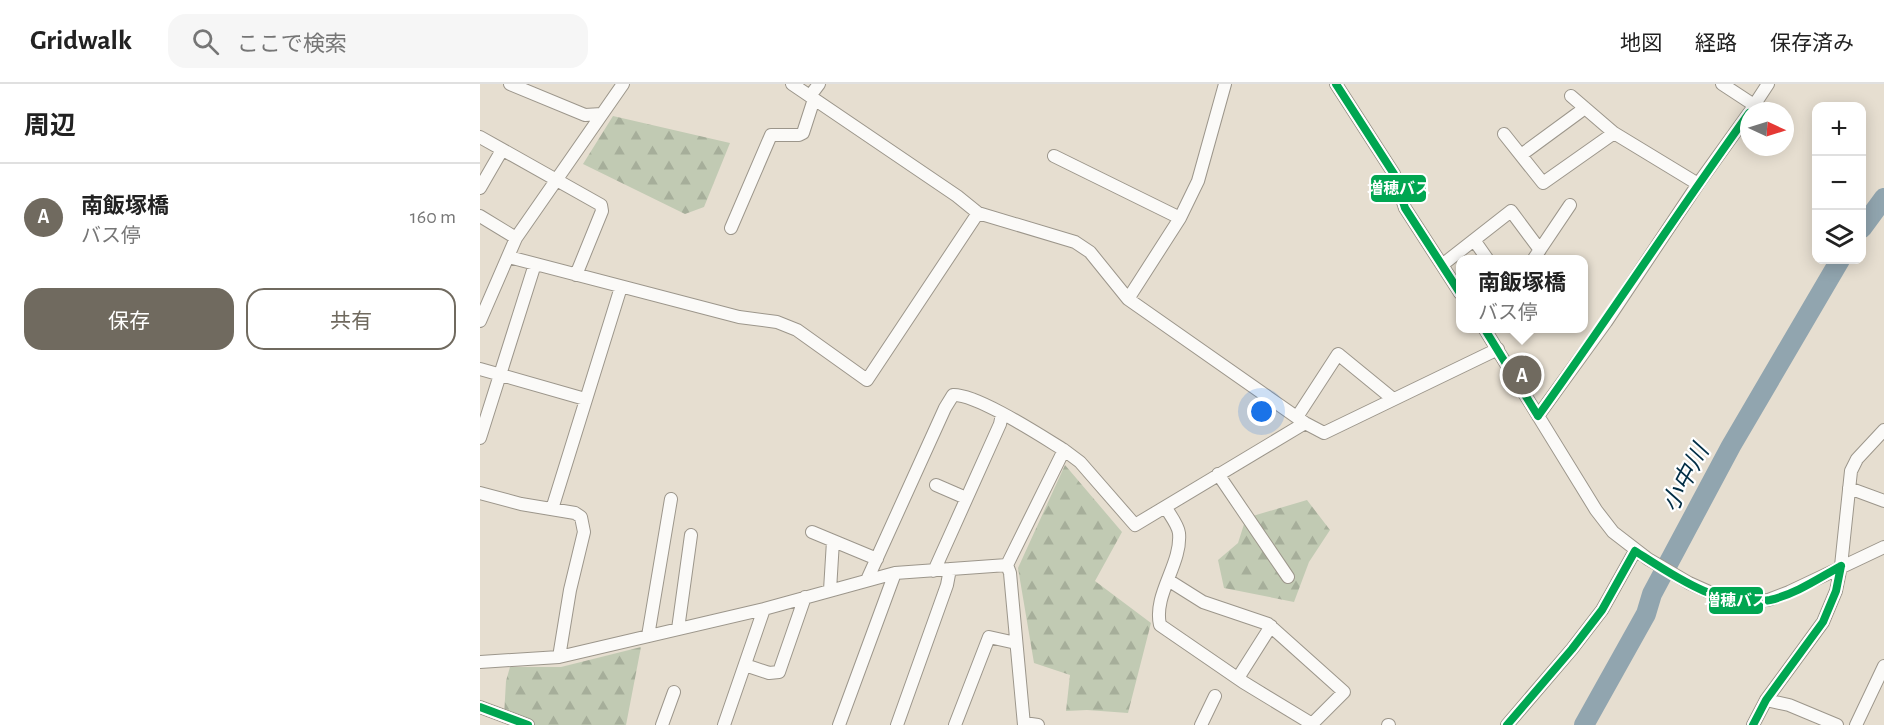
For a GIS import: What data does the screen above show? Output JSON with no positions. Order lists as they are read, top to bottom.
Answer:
{
  "water": ["小中川"],
  "lines": ["transit line 増穂バス"],
  "north": "right",
  "page": {
    "header": "Gridwalk",
    "search": "ここで検索",
    "nav": ["地図", "経路", "保存済み"],
    "heading": "周辺",
    "map_buttons": ["+", "−"],
    "list": [
      {
        "mark": "A",
        "name": "南飯塚橋",
        "note": "バス停",
        "value": "160 m"
      }
    ],
    "popup": ["南飯塚橋", "バス停"],
    "buttons": ["保存", "共有"],
    "pins": "A"
  }
}
